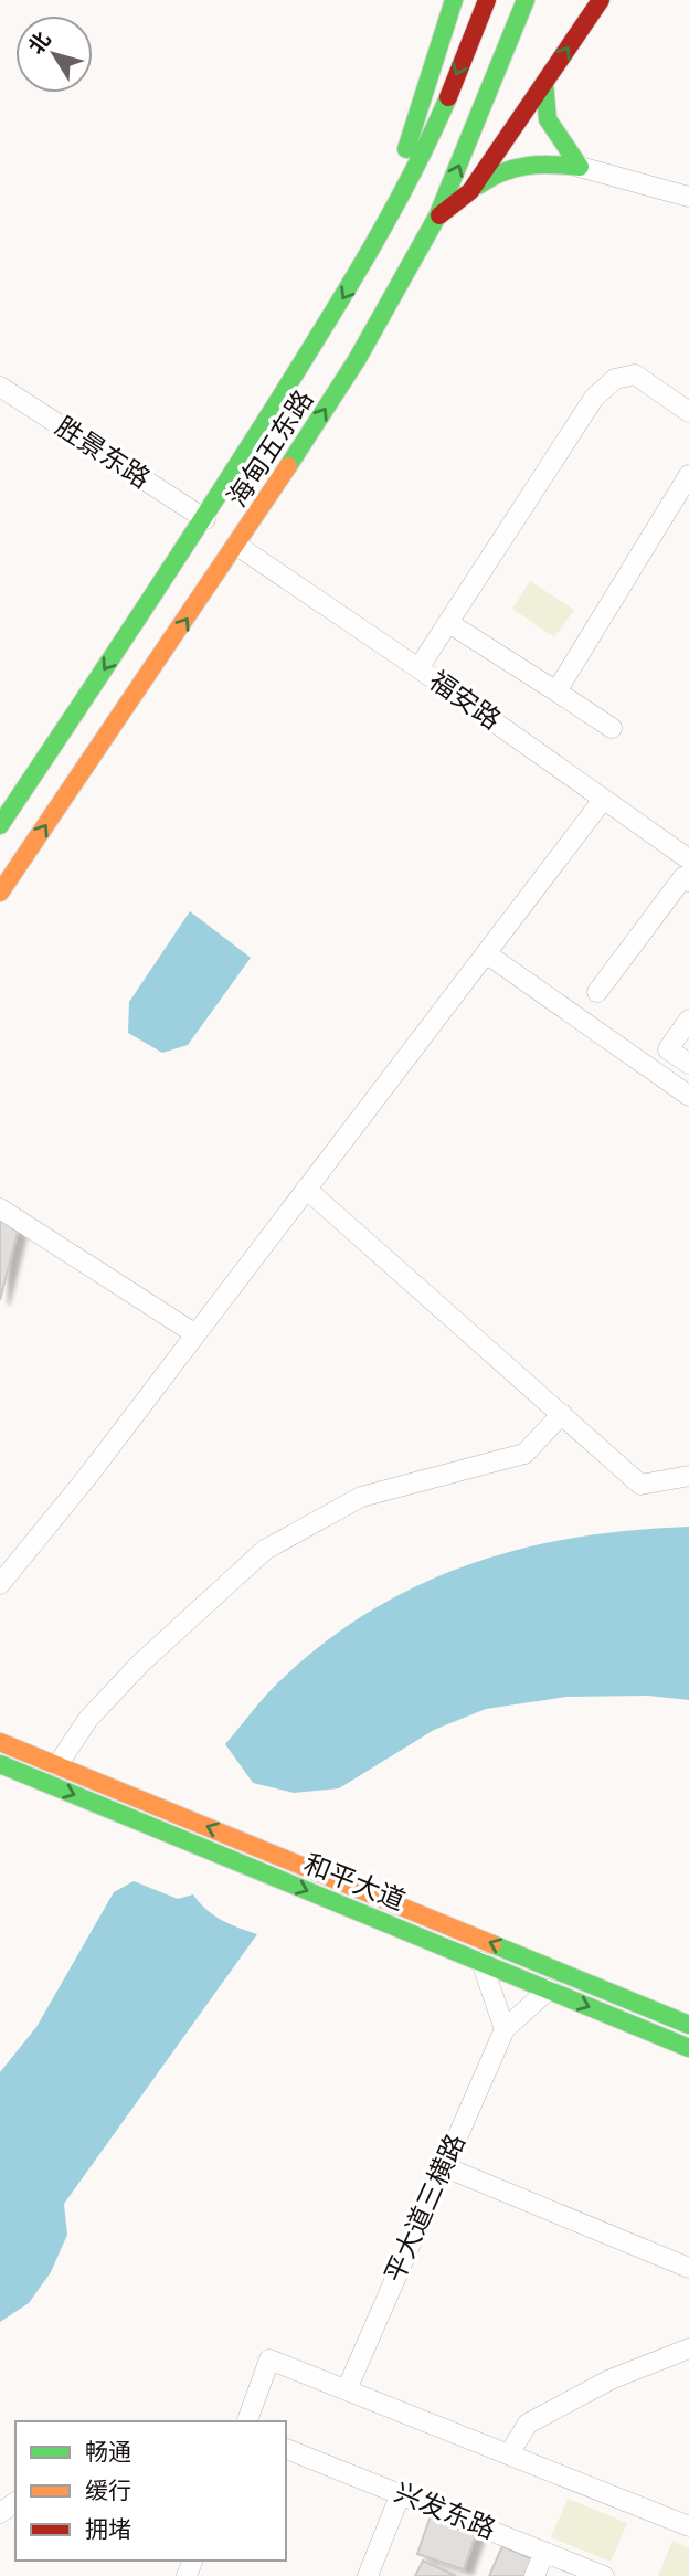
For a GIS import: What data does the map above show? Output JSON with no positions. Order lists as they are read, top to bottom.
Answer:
{
  "streets": {
    "main road": ["海甸五东路", "和平大道"],
    "street": [
      "胜景东路",
      "福安路",
      "平大道三横路",
      "兴发东路"
    ]
  },
  "crossings": [
    ["海甸五东路", "胜景东路"],
    ["海甸五东路", "福安路"]
  ],
  "legend": ["畅通", "缓行", "拥堵"],
  "north": "top left"
}
